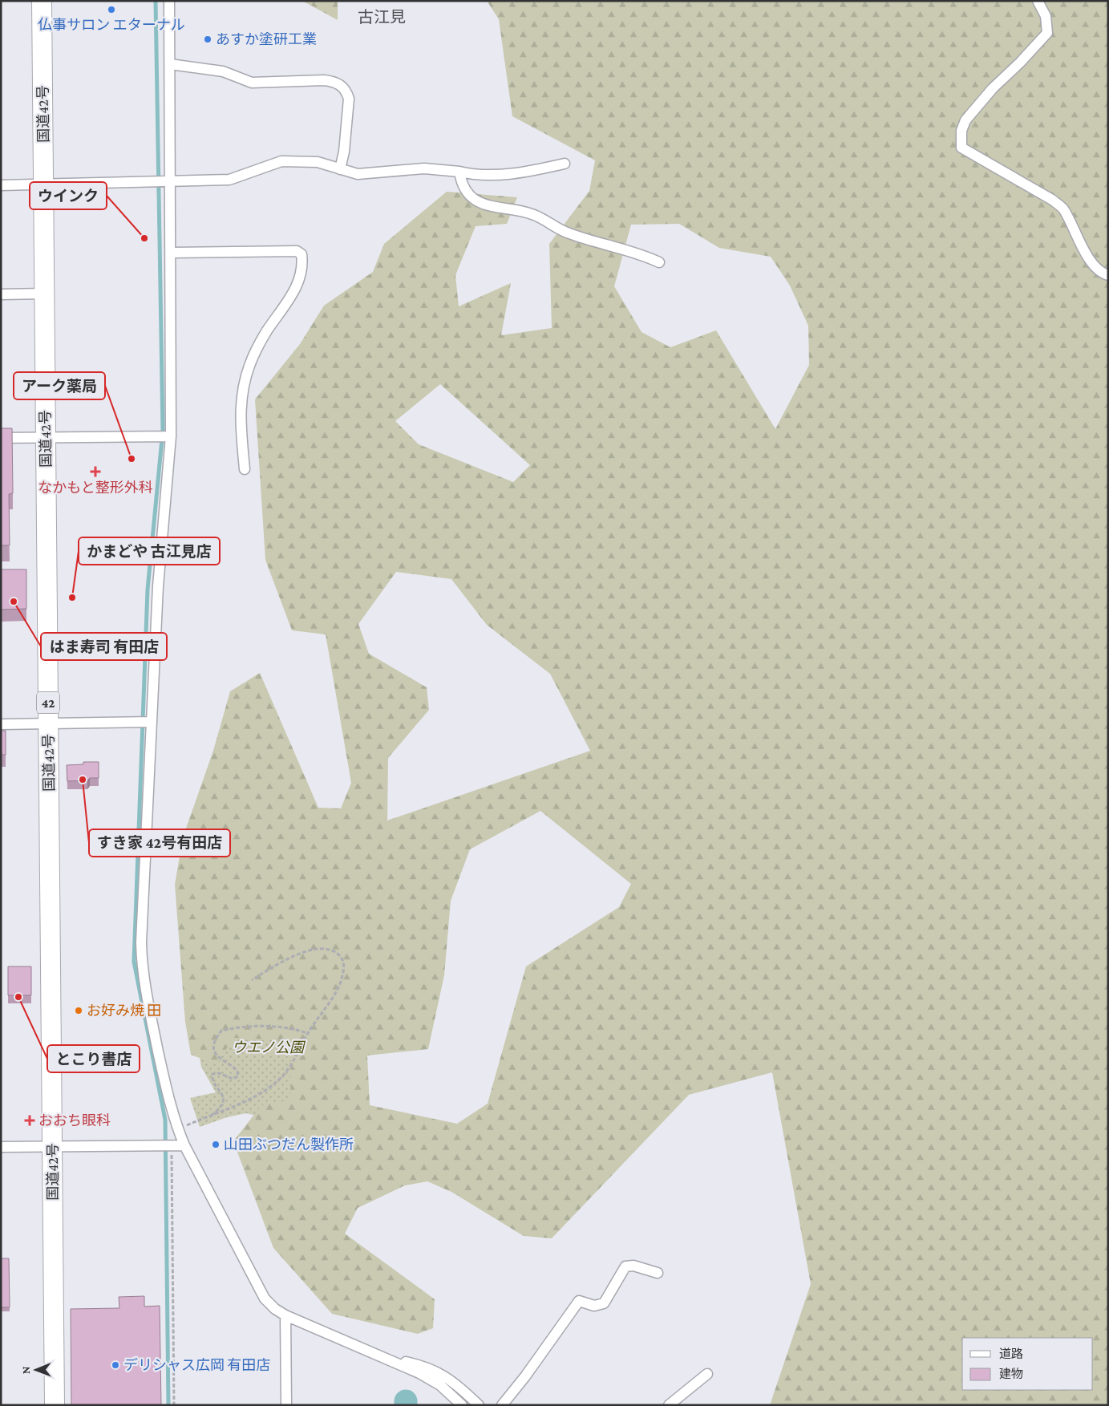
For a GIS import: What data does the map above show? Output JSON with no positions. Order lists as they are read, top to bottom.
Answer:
{
  "streets": {
    "highway": ["国道42号", "42"]
  },
  "districts": ["古江見"],
  "parks": ["ウエノ公園"],
  "places": {
    "other": [
      "仏事サロン エターナル",
      "あすか塗研工業",
      "ウインク",
      "アーク薬局",
      "かまどや 古江見店",
      "はま寿司 有田店",
      "すき家 42号有田店",
      "とこり書店",
      "お好み焼 田",
      "山田ぶつだん製作所",
      "デリシャス広岡 有田店"
    ],
    "health": ["なかもと整形外科", "おおち眼科"]
  },
  "legend": ["道路", "建物"],
  "north": "left"
}
